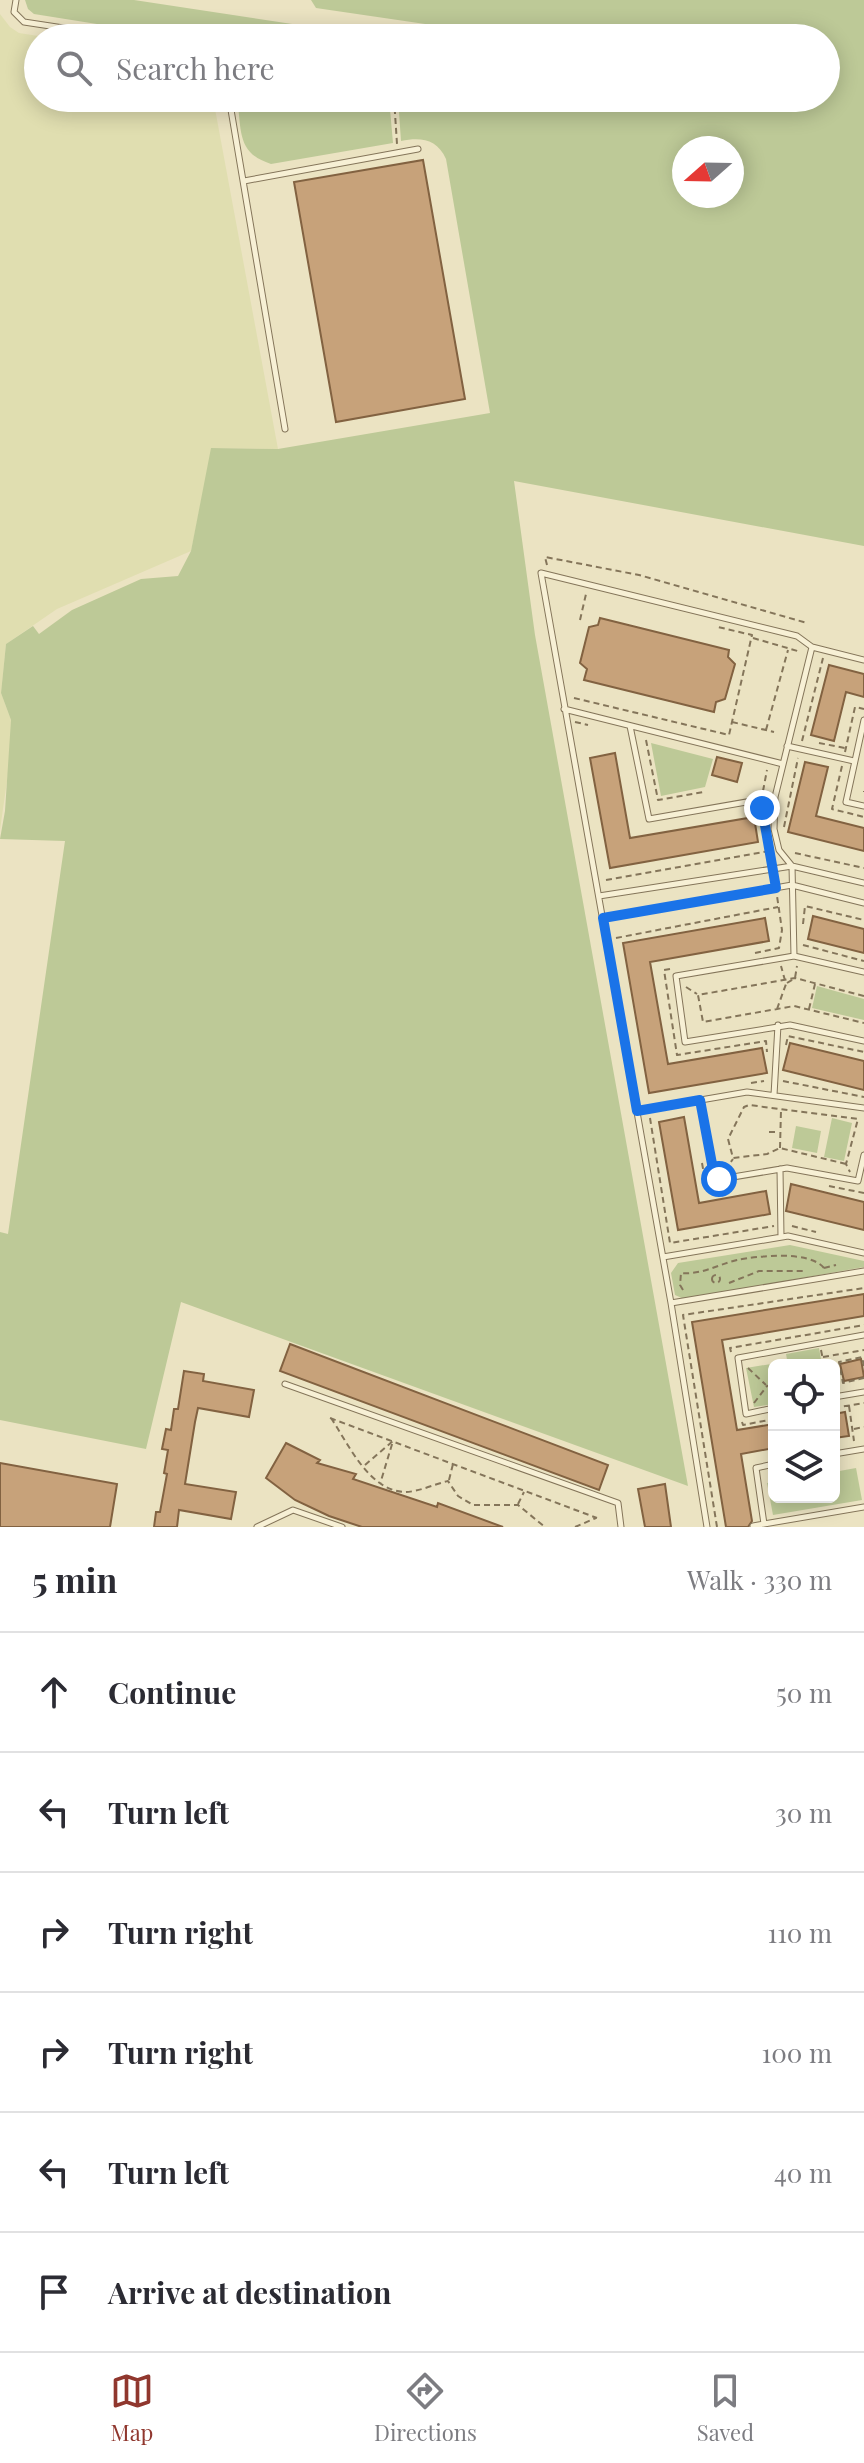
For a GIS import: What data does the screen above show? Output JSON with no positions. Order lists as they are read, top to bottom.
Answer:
{
  "north": "left",
  "page": {
    "search": "Search here",
    "heading": ["5 min", "Walk · 330 m"],
    "list": [
      ["Continue", "50 m"],
      ["Turn left", "30 m"],
      ["Turn right", "110 m"],
      ["Turn right", "100 m"],
      ["Turn left", "40 m"],
      "Arrive at destination"
    ],
    "nav": ["Map", "Directions", "Saved"]
  }
}
